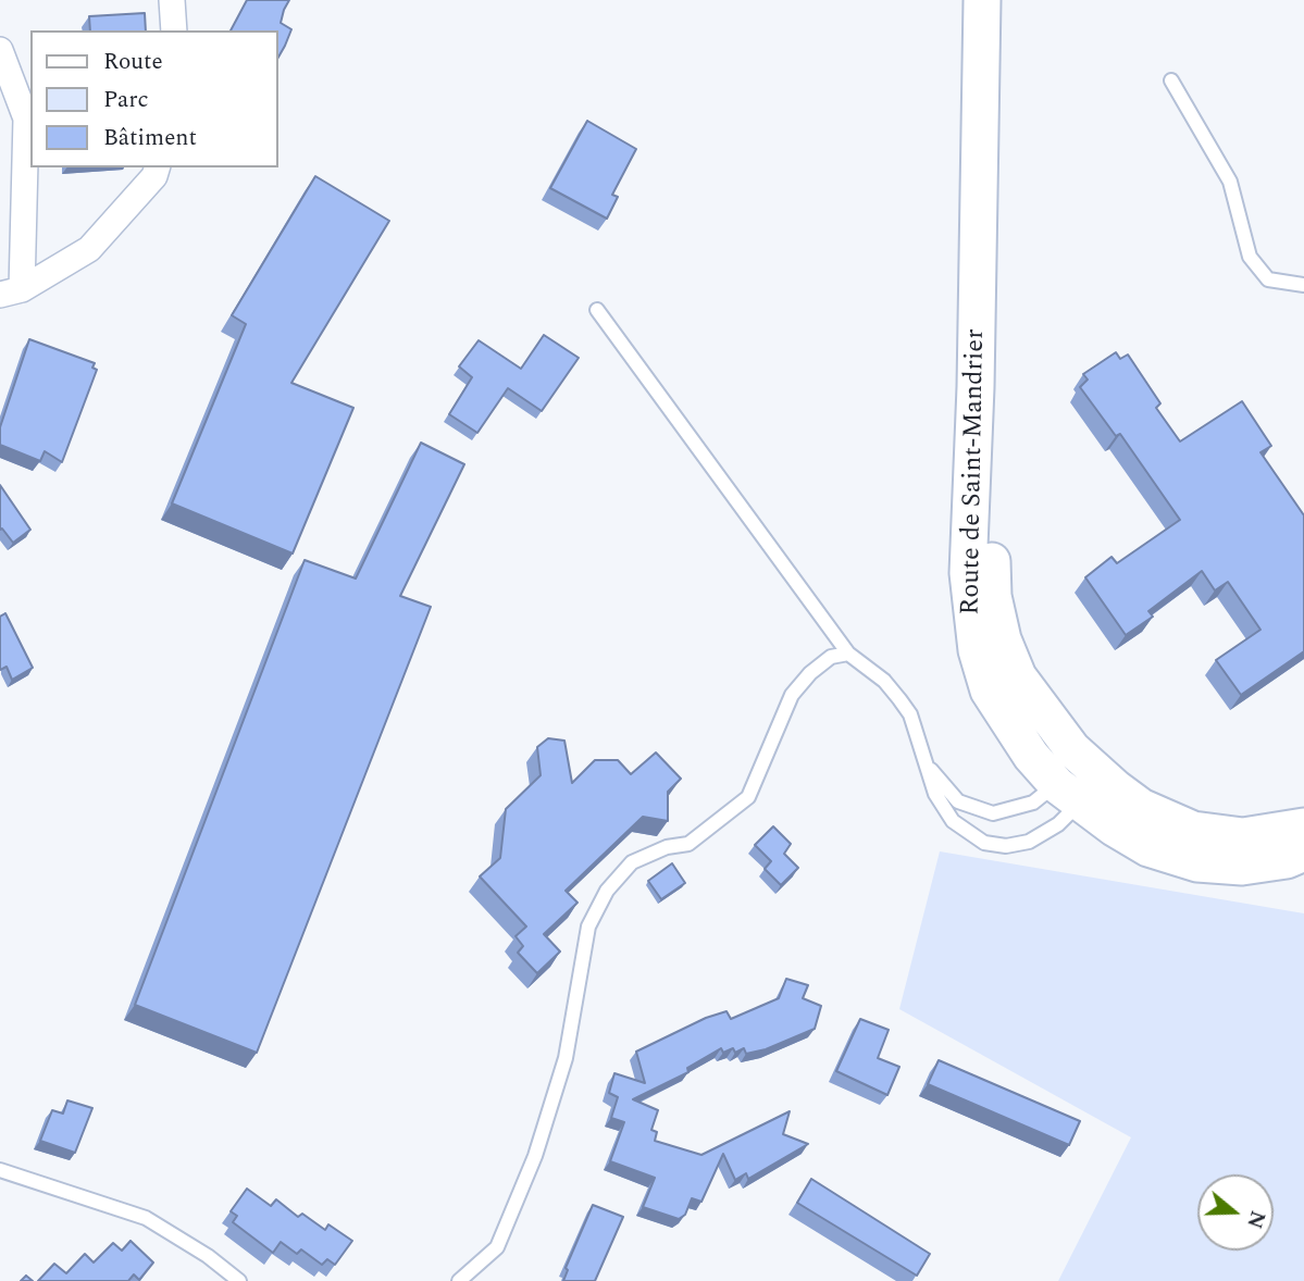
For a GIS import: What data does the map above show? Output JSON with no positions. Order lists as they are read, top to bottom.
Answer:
{
  "streets": {
    "main road": ["Route de Saint-Mandrier"]
  },
  "legend": ["Route", "Parc", "Bâtiment"],
  "north": "right"
}
